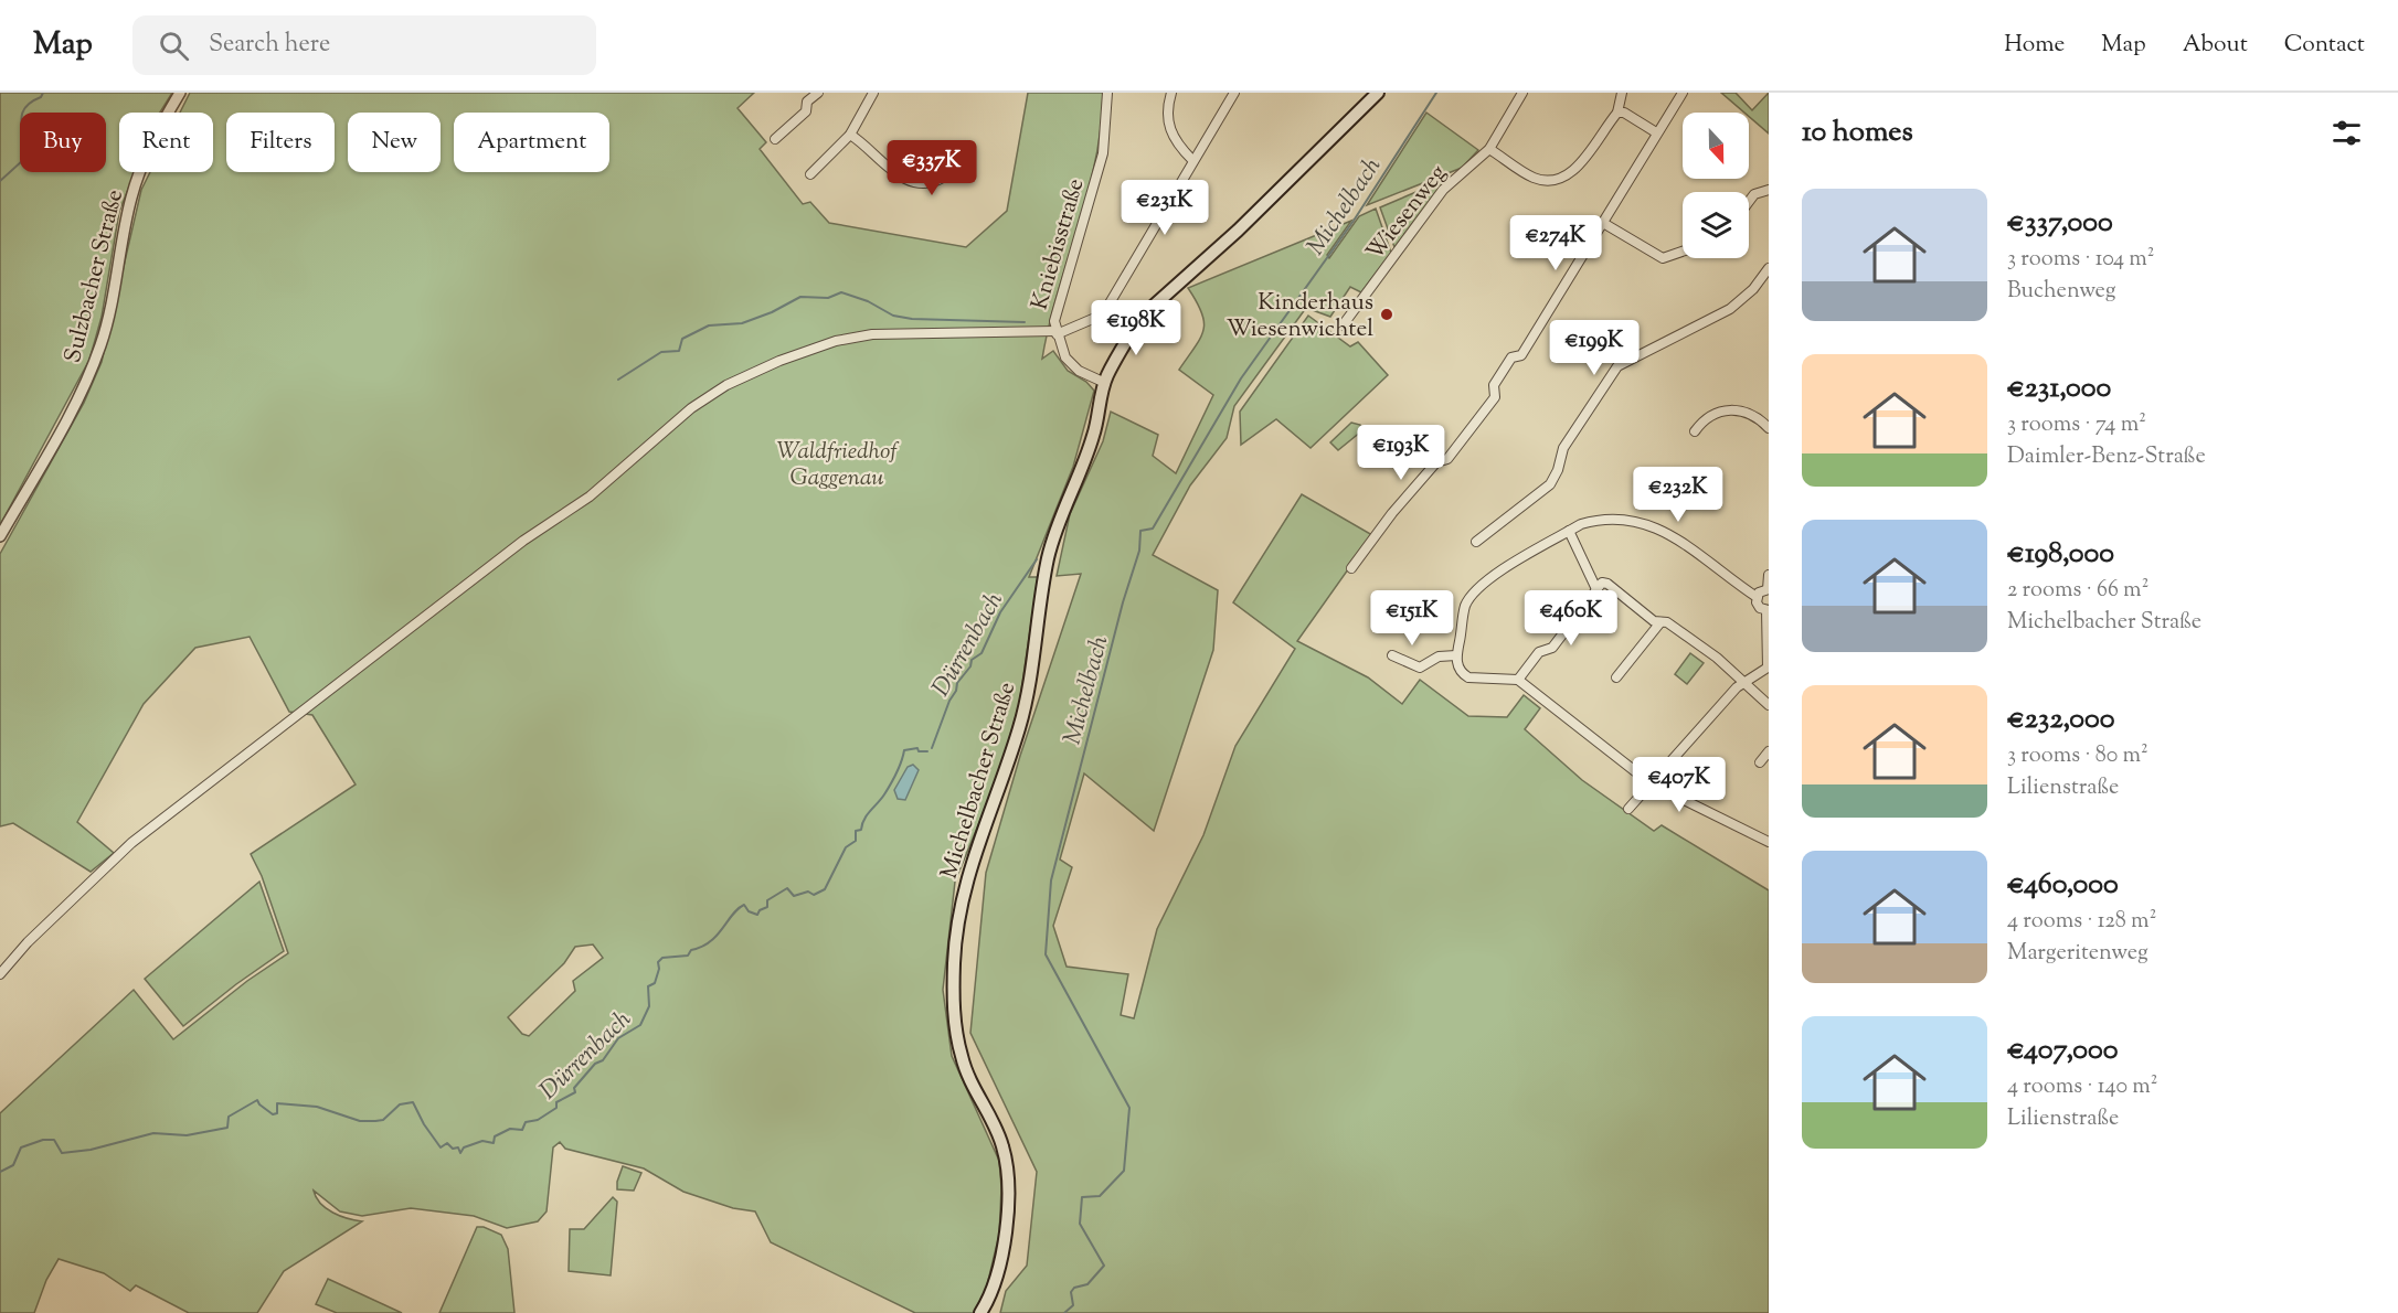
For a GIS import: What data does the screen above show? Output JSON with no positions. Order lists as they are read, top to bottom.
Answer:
{
  "streets": {
    "main road": ["Michelbacher Straße"],
    "street": ["Wiesenweg", "Kniebisstraße", "Sulzbacher Straße"]
  },
  "crossings": [
    ["Kniebisstraße", "Michelbacher Straße"]
  ],
  "water": ["Michelbach", "Dürrenbach"],
  "parks": ["Waldfriedhof Gaggenau"],
  "places": ["Kinderhaus Wiesenwichtel"],
  "north": "bottom",
  "page": {
    "header": "Map",
    "search": "Search here",
    "nav": [
      "Home",
      "Map",
      "About",
      "Contact"
    ],
    "heading": "10 homes",
    "chip": [
      "Buy",
      "Rent",
      "Filters",
      "New",
      "Apartment"
    ],
    "price": [
      "€337K",
      "€231K",
      "€274K",
      "€198K",
      "€199K",
      "€193K",
      "€232K",
      "€151K",
      "€460K",
      "€407K"
    ],
    "list": [
      {
        "name": "€337,000",
        "note": "3 rooms · 104 m² · Buchenweg"
      },
      {
        "name": "€231,000",
        "note": "3 rooms · 74 m² · Daimler-Benz-Straße"
      },
      {
        "name": "€198,000",
        "note": "2 rooms · 66 m² · Michelbacher Straße"
      },
      {
        "name": "€232,000",
        "note": "3 rooms · 80 m² · Lilienstraße"
      },
      {
        "name": "€460,000",
        "note": "4 rooms · 128 m² · Margeritenweg"
      },
      {
        "name": "€407,000",
        "note": "4 rooms · 140 m² · Lilienstraße"
      }
    ]
  }
}
